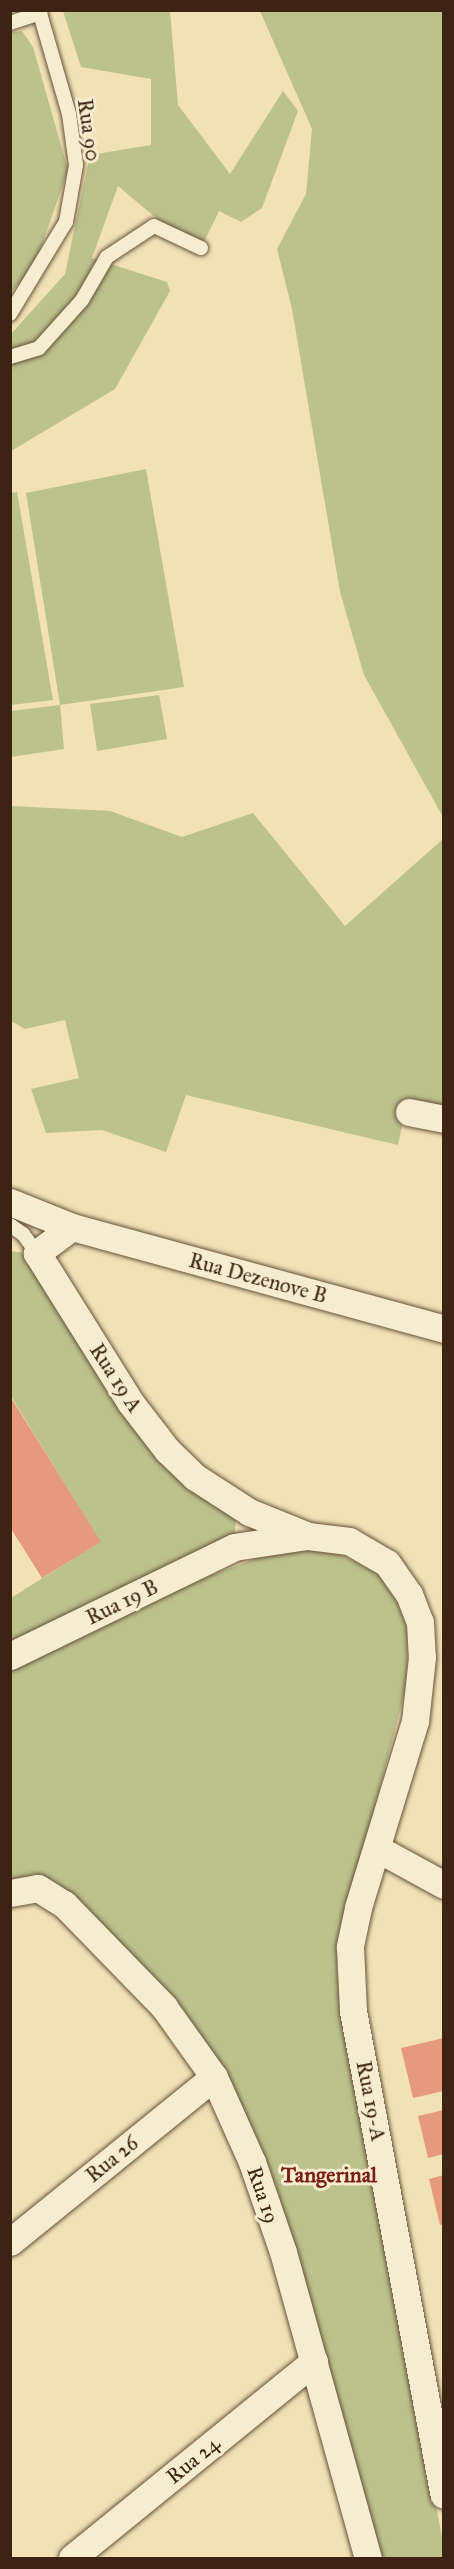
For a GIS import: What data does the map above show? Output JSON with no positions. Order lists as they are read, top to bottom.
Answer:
{
  "streets": {
    "street": [
      "Rua Dezenove B",
      "Rua 19 A",
      "Rua 19 B",
      "Rua 19-A",
      "Rua 26",
      "Rua 19",
      "Rua 24"
    ],
    "lane": ["Rua 90"]
  },
  "crossings": [
    ["Rua 19 A", "Rua 19 B"],
    ["Rua 19 A", "Rua 19-A"],
    ["Rua 19 B", "Rua 19-A"],
    ["Rua 26", "Rua 19"],
    ["Rua 19", "Rua 24"]
  ],
  "districts": ["Tangerinal"]
}
